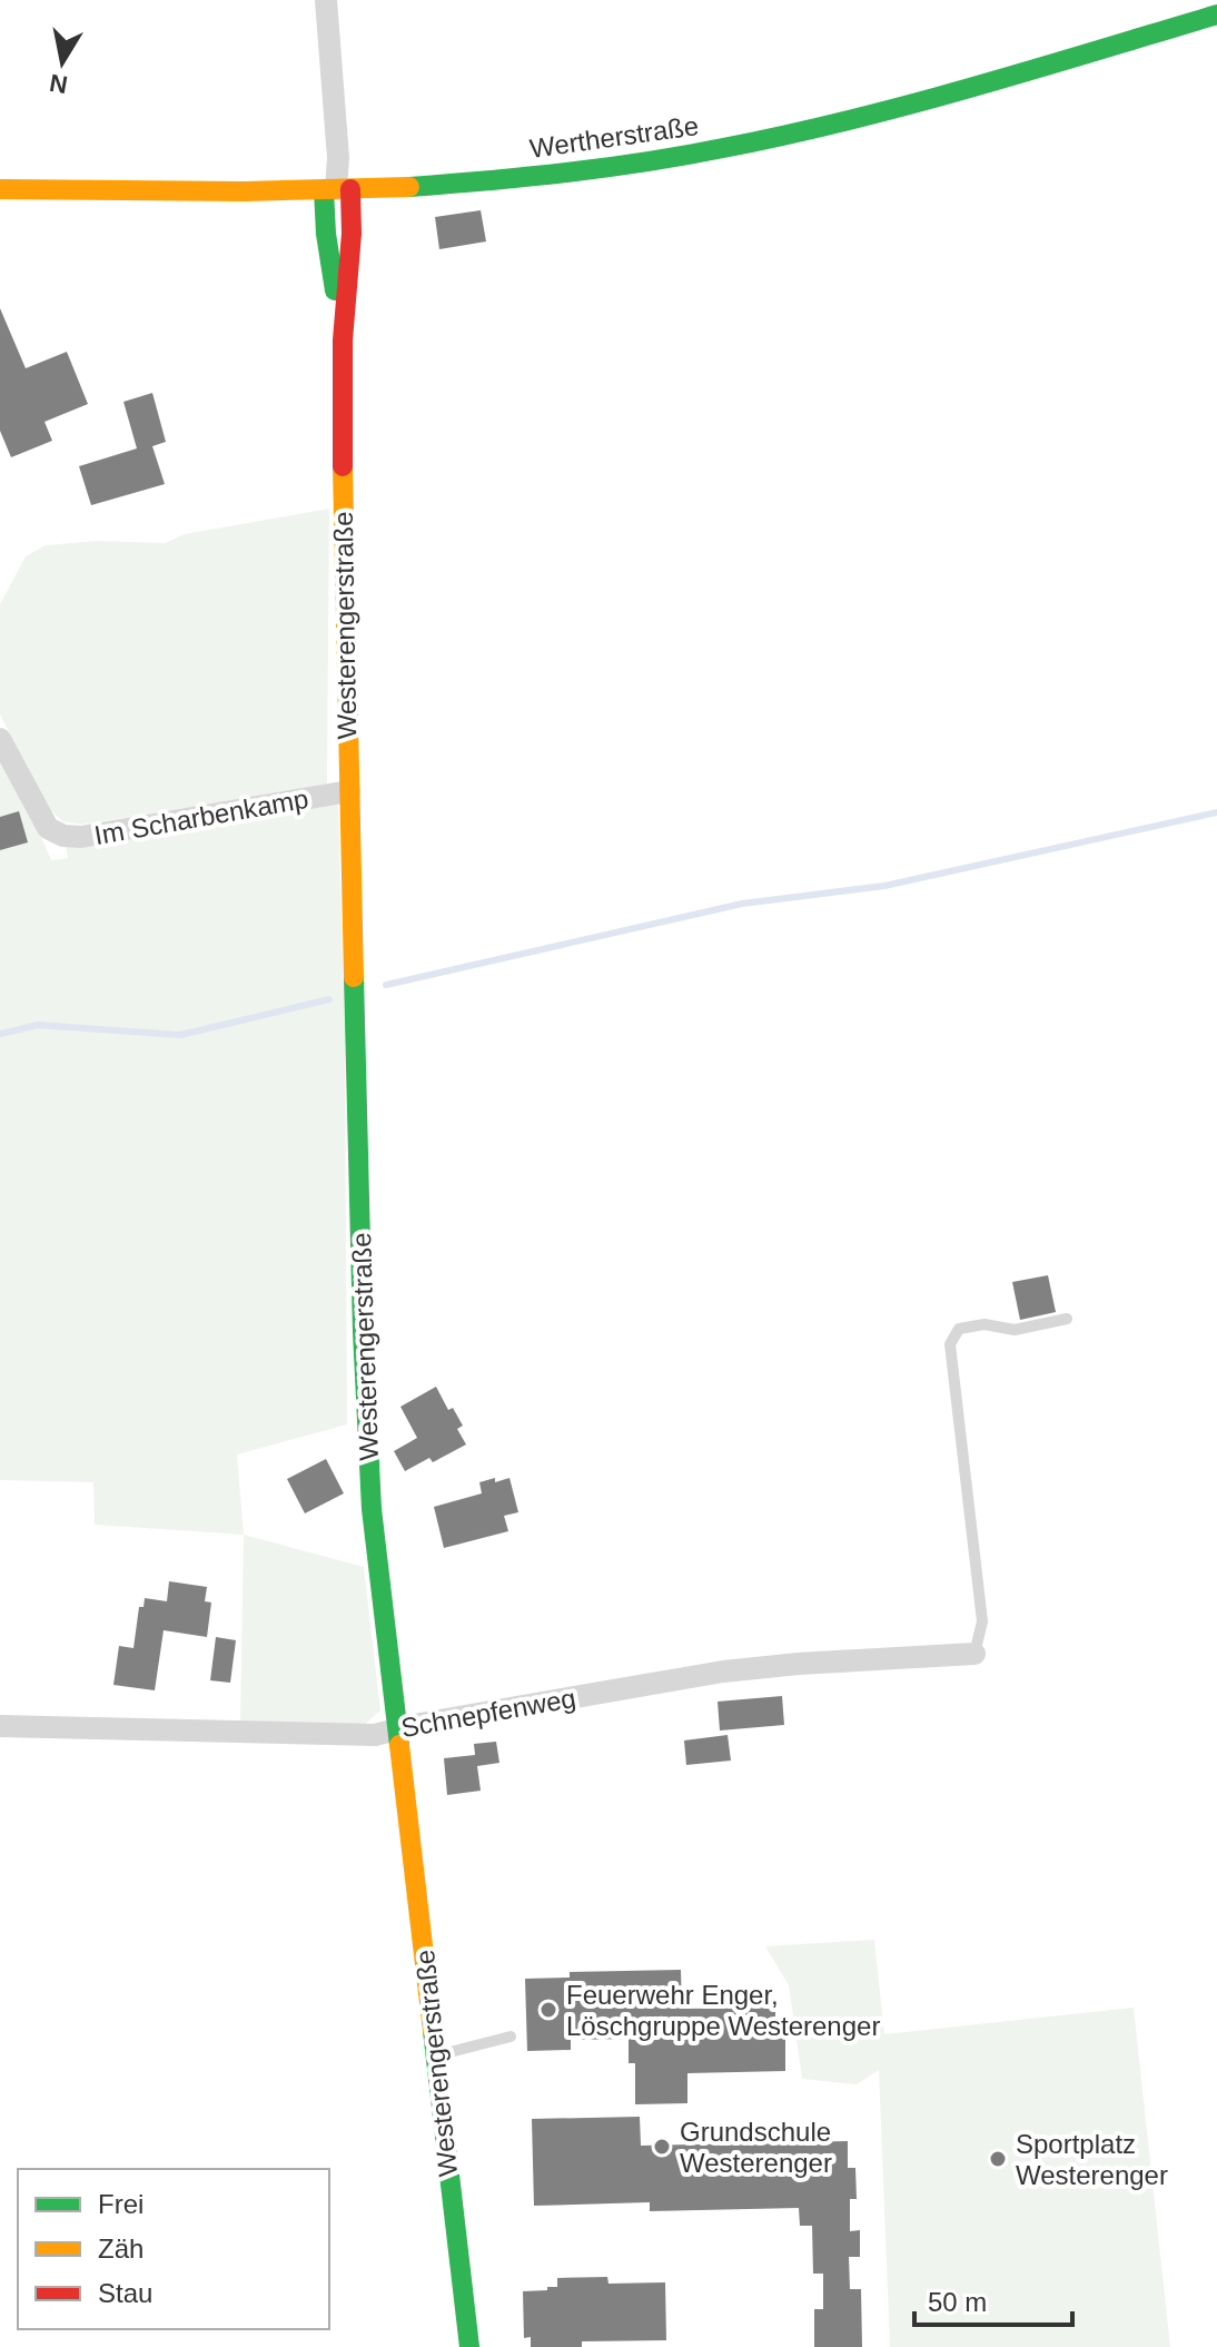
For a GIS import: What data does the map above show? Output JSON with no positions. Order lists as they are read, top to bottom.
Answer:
{
  "streets": {
    "street": [
      "Wertherstraße",
      "Westerengerstraße",
      "Im Scharbenkamp",
      "Schnepfenweg"
    ]
  },
  "crossings": [
    ["Wertherstraße", "Westerengerstraße"],
    ["Westerengerstraße", "Im Scharbenkamp"],
    ["Westerengerstraße", "Schnepfenweg"]
  ],
  "places": ["Feuerwehr Enger, Löschgruppe Westerenger", "Grundschule Westerenger", "Sportplatz Westerenger"],
  "legend": ["Frei", "Zäh", "Stau"],
  "scale_bar": "50 m",
  "north": "bottom"
}
